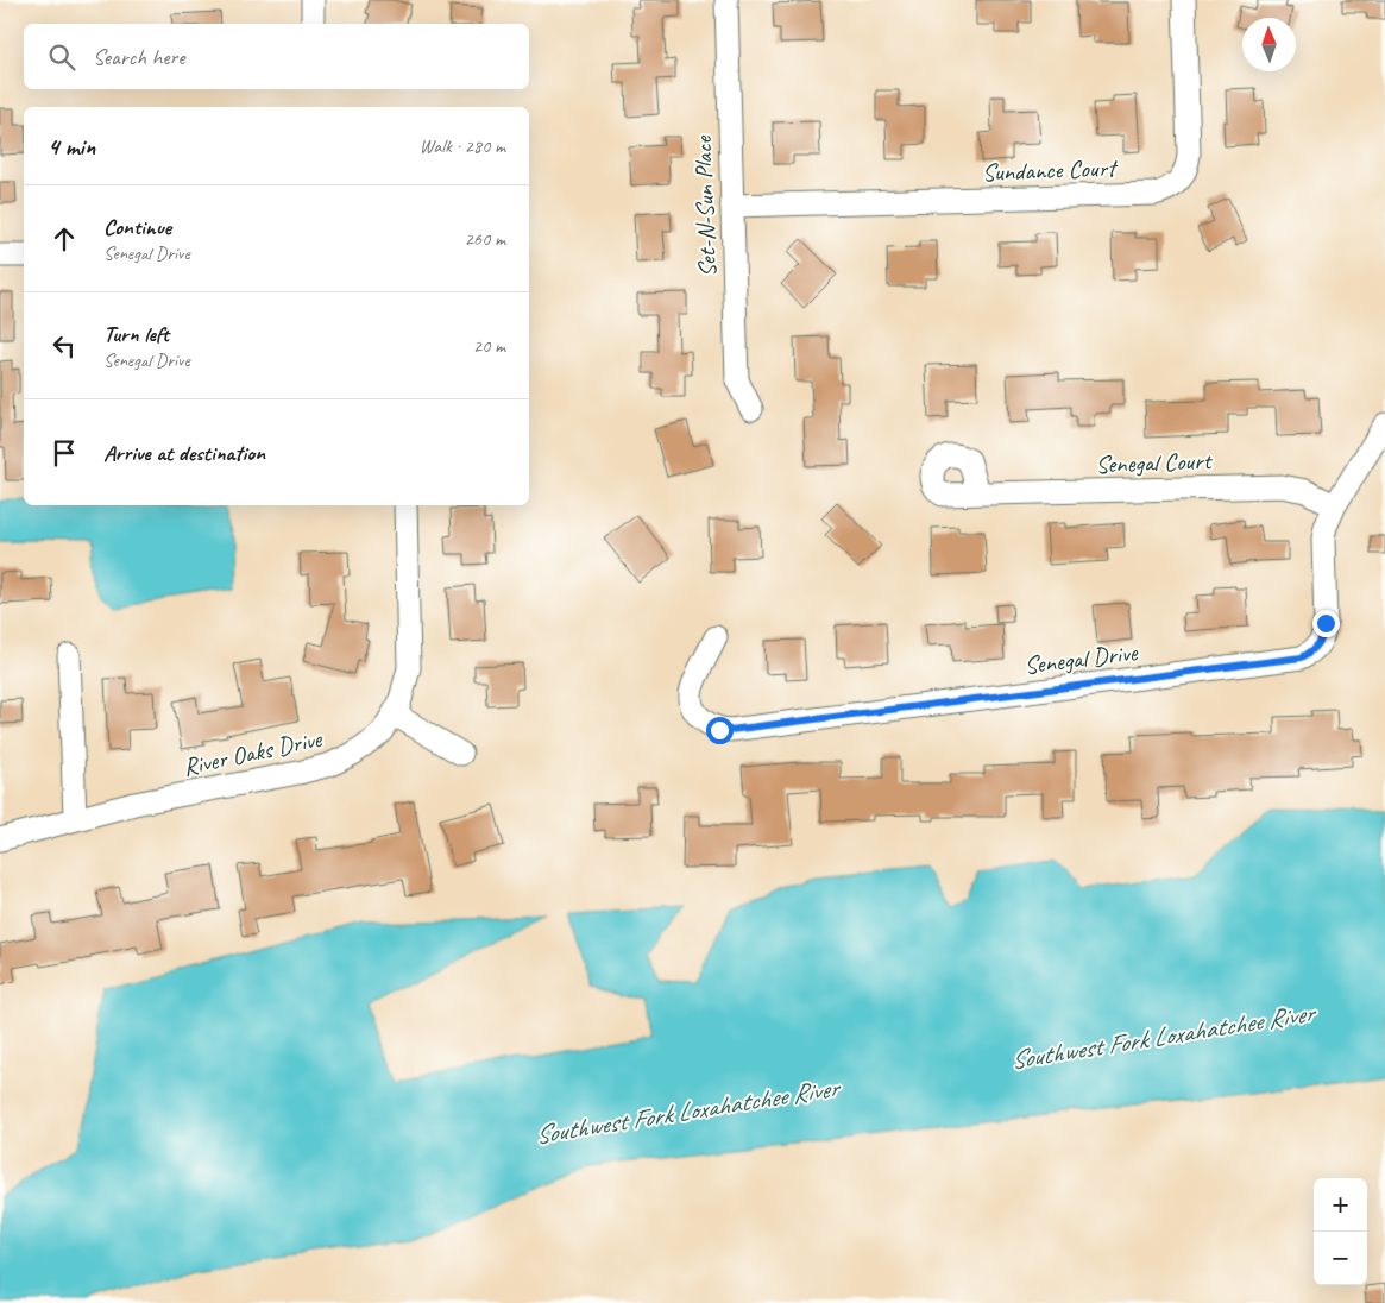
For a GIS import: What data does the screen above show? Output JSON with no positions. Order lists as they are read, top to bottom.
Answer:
{
  "streets": {
    "street": [
      "Sundance Court",
      "Set-N-Sun Place",
      "Senegal Court",
      "Senegal Drive",
      "River Oaks Drive"
    ]
  },
  "crossings": [
    ["Sundance Court", "Set-N-Sun Place"],
    ["Senegal Court", "Senegal Drive"]
  ],
  "water": ["Southwest Fork Loxahatchee River"],
  "north": "top",
  "page": {
    "search": "Search here",
    "heading": ["4 min", "Walk · 280 m"],
    "list": [
      ["Continue", "Senegal Drive", "260 m"],
      ["Turn left", "Senegal Drive", "20 m"],
      "Arrive at destination"
    ],
    "map_buttons": ["+", "−"]
  }
}
